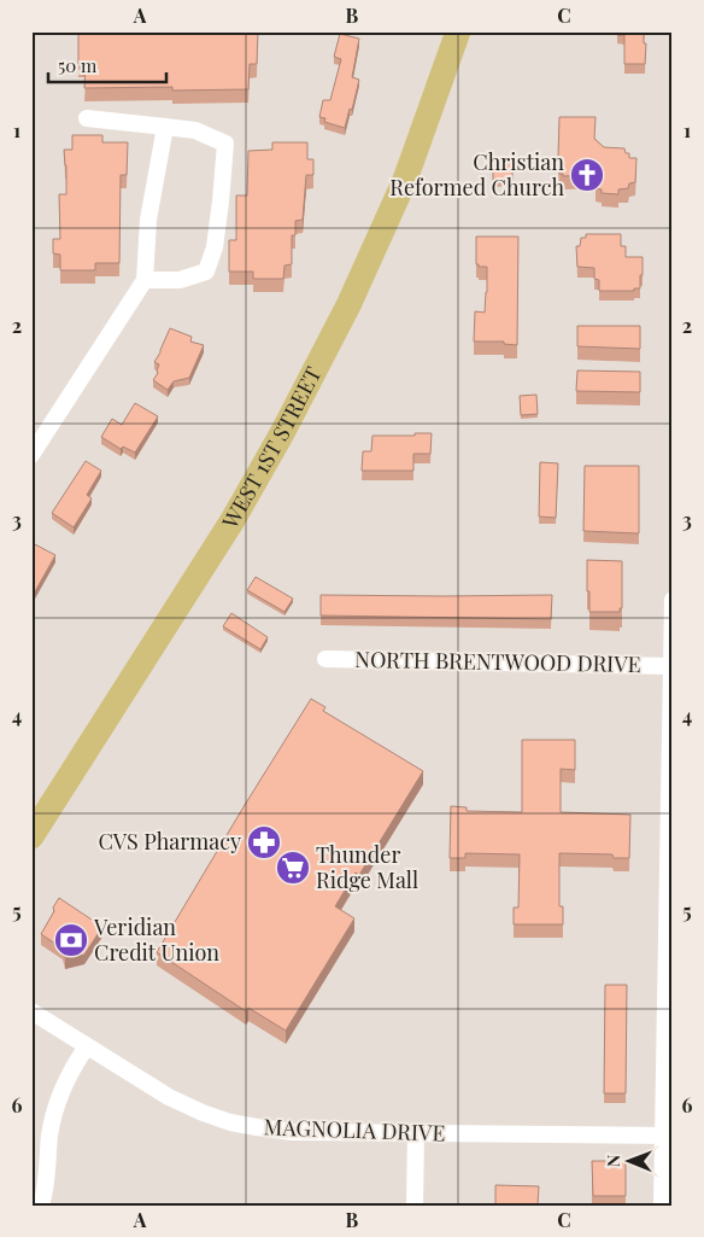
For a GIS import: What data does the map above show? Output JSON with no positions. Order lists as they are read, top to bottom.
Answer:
{
  "streets": {
    "main road": ["WEST 1ST STREET"],
    "street": ["NORTH BRENTWOOD DRIVE", "MAGNOLIA DRIVE"]
  },
  "places": {
    "church": ["Christian Reformed Church"],
    "pharmacy": ["CVS Pharmacy"],
    "supermarket": ["Thunder Ridge Mall"],
    "bank": ["Veridian Credit Union"]
  },
  "scale_bar": "50 m",
  "north": "left",
  "grid": {
    "columns": ["A", "B", "C"],
    "rows": [
      "1",
      "2",
      "3",
      "4",
      "5",
      "6"
    ]
  }
}
